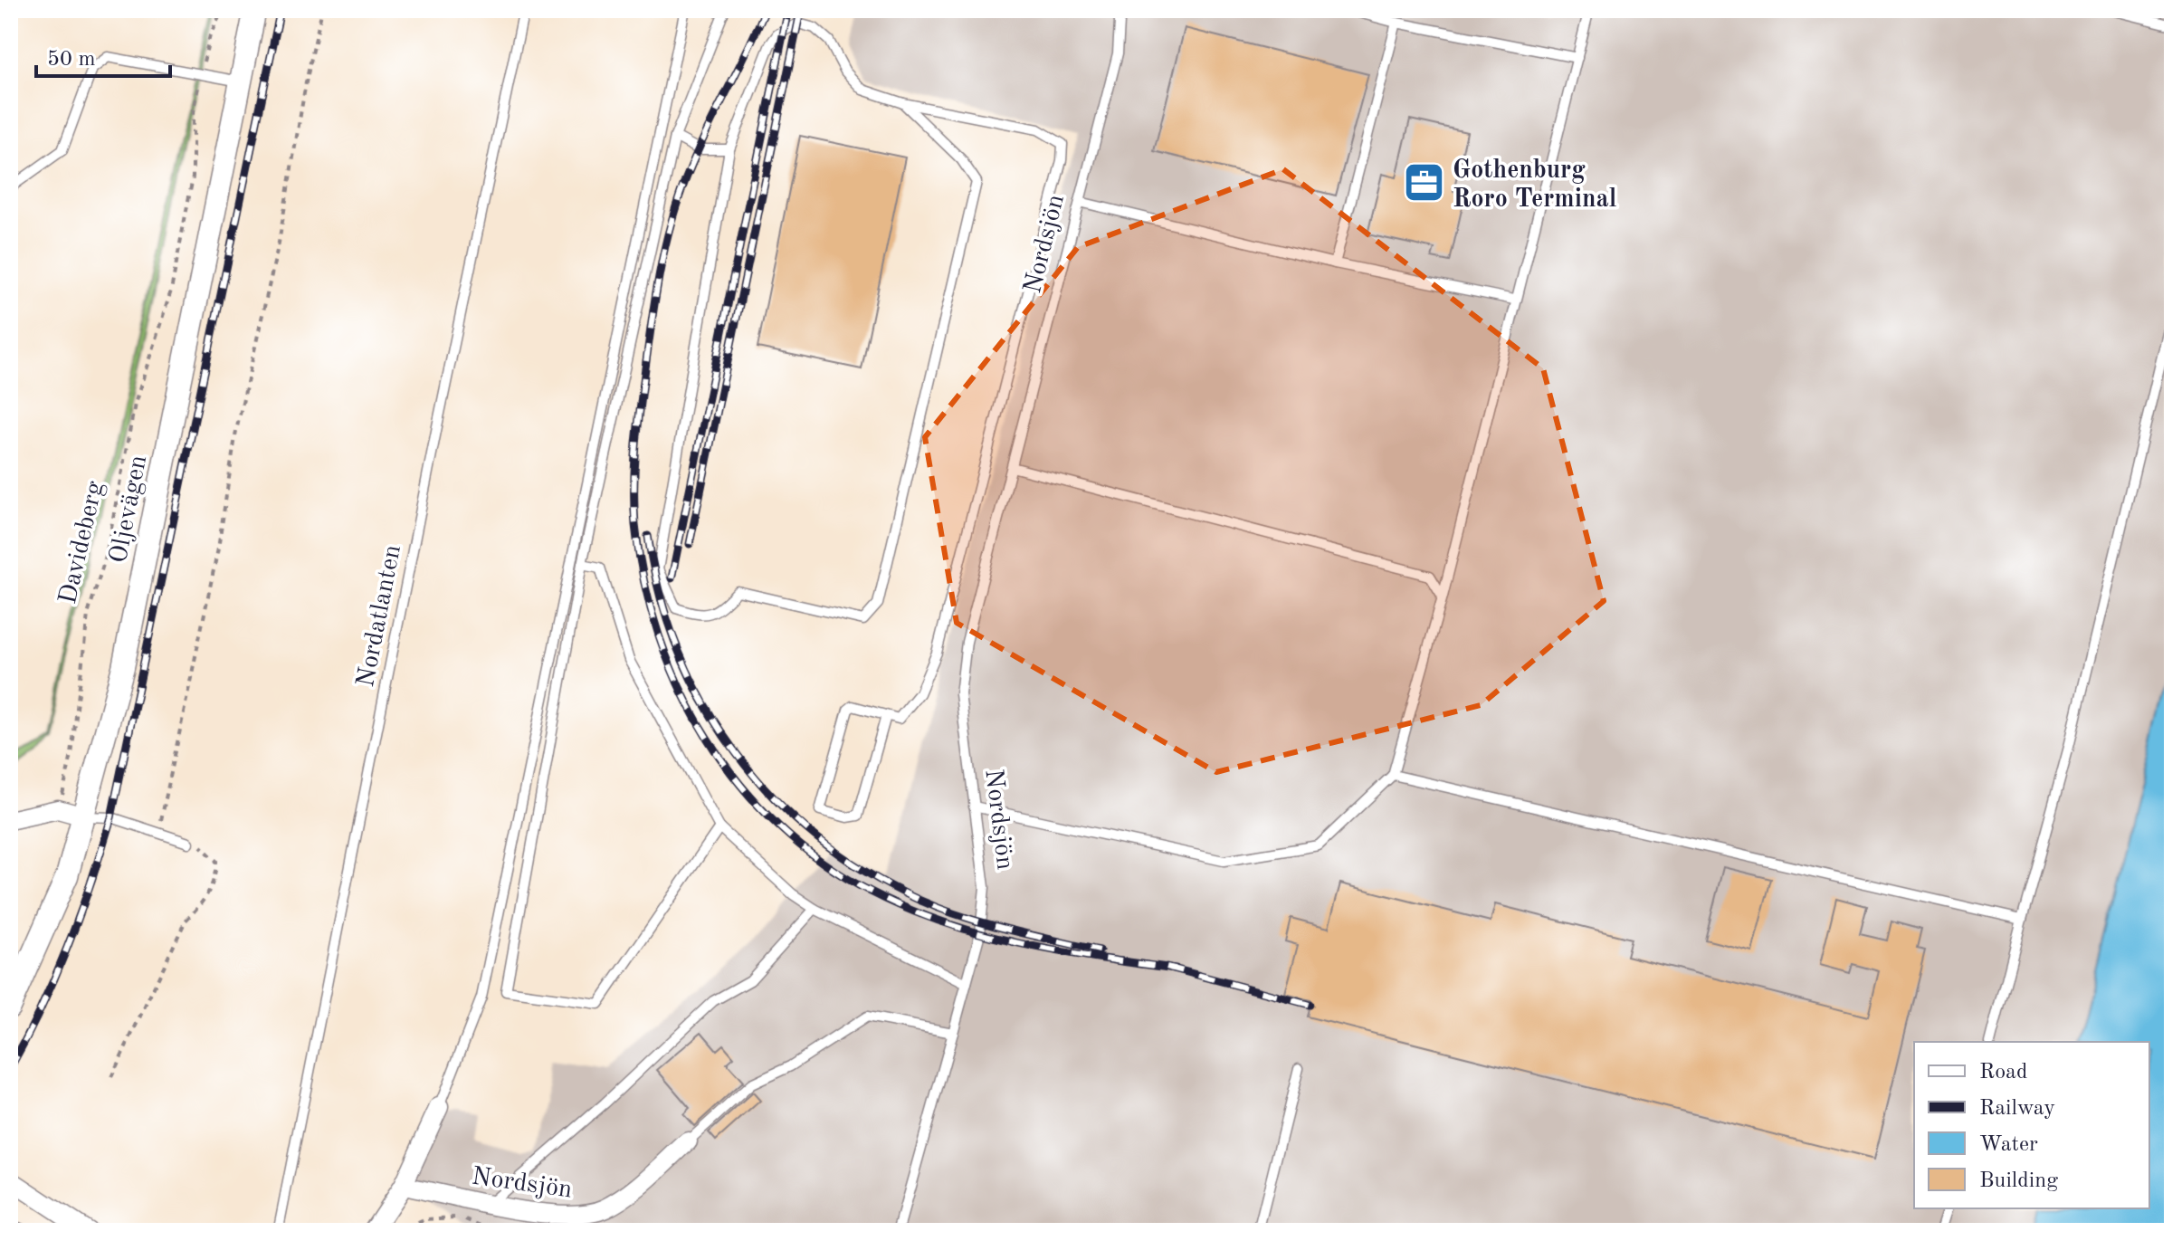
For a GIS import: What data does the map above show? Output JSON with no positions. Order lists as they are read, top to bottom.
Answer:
{
  "streets": {
    "street": ["Nordsjön", "Oljevägen"],
    "lane": ["Nordatlanten"],
    "path": ["Davideberg"]
  },
  "places": {
    "office": ["Gothenburg Roro Terminal"]
  },
  "legend": [
    "Road",
    "Railway",
    "Water",
    "Building"
  ],
  "scale_bar": "50 m"
}
